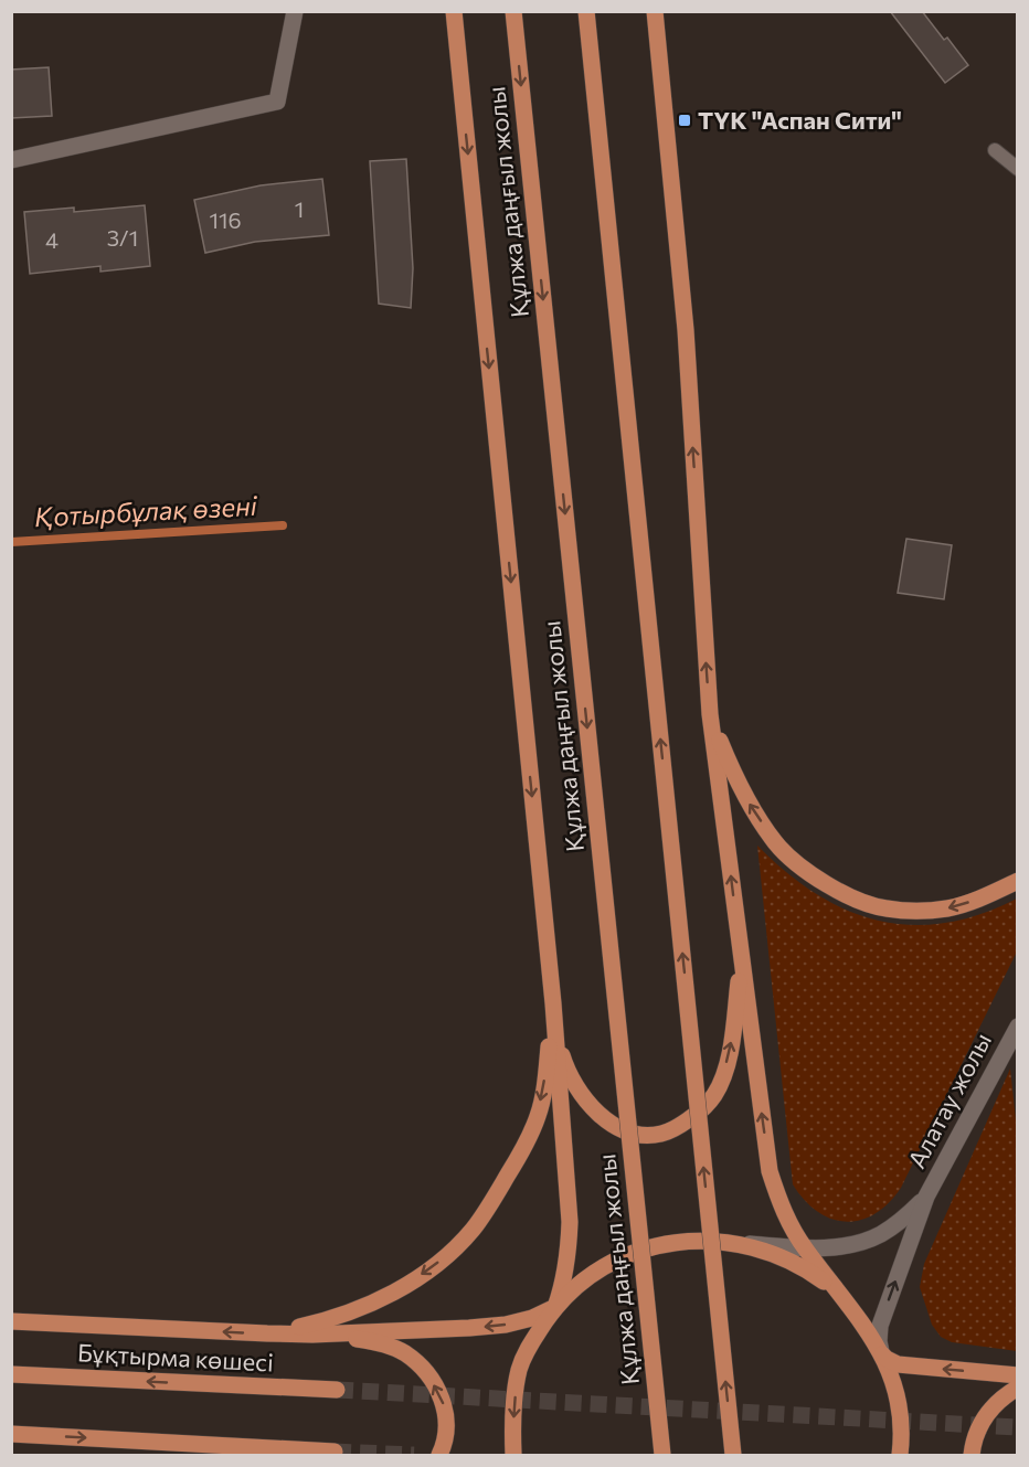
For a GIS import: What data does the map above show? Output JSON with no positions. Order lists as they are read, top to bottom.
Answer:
{
  "streets": {
    "main road": ["Құлжа даңғыл жолы", "Алатау жолы", "Бұқтырма көшесі"]
  },
  "water": ["Қотырбұлақ өзені"],
  "places": {
    "transit": ["ТҮК \"Аспан Сити\""]
  },
  "house_numbers": [
    "1",
    "116",
    "3/1",
    "4"
  ]
}
